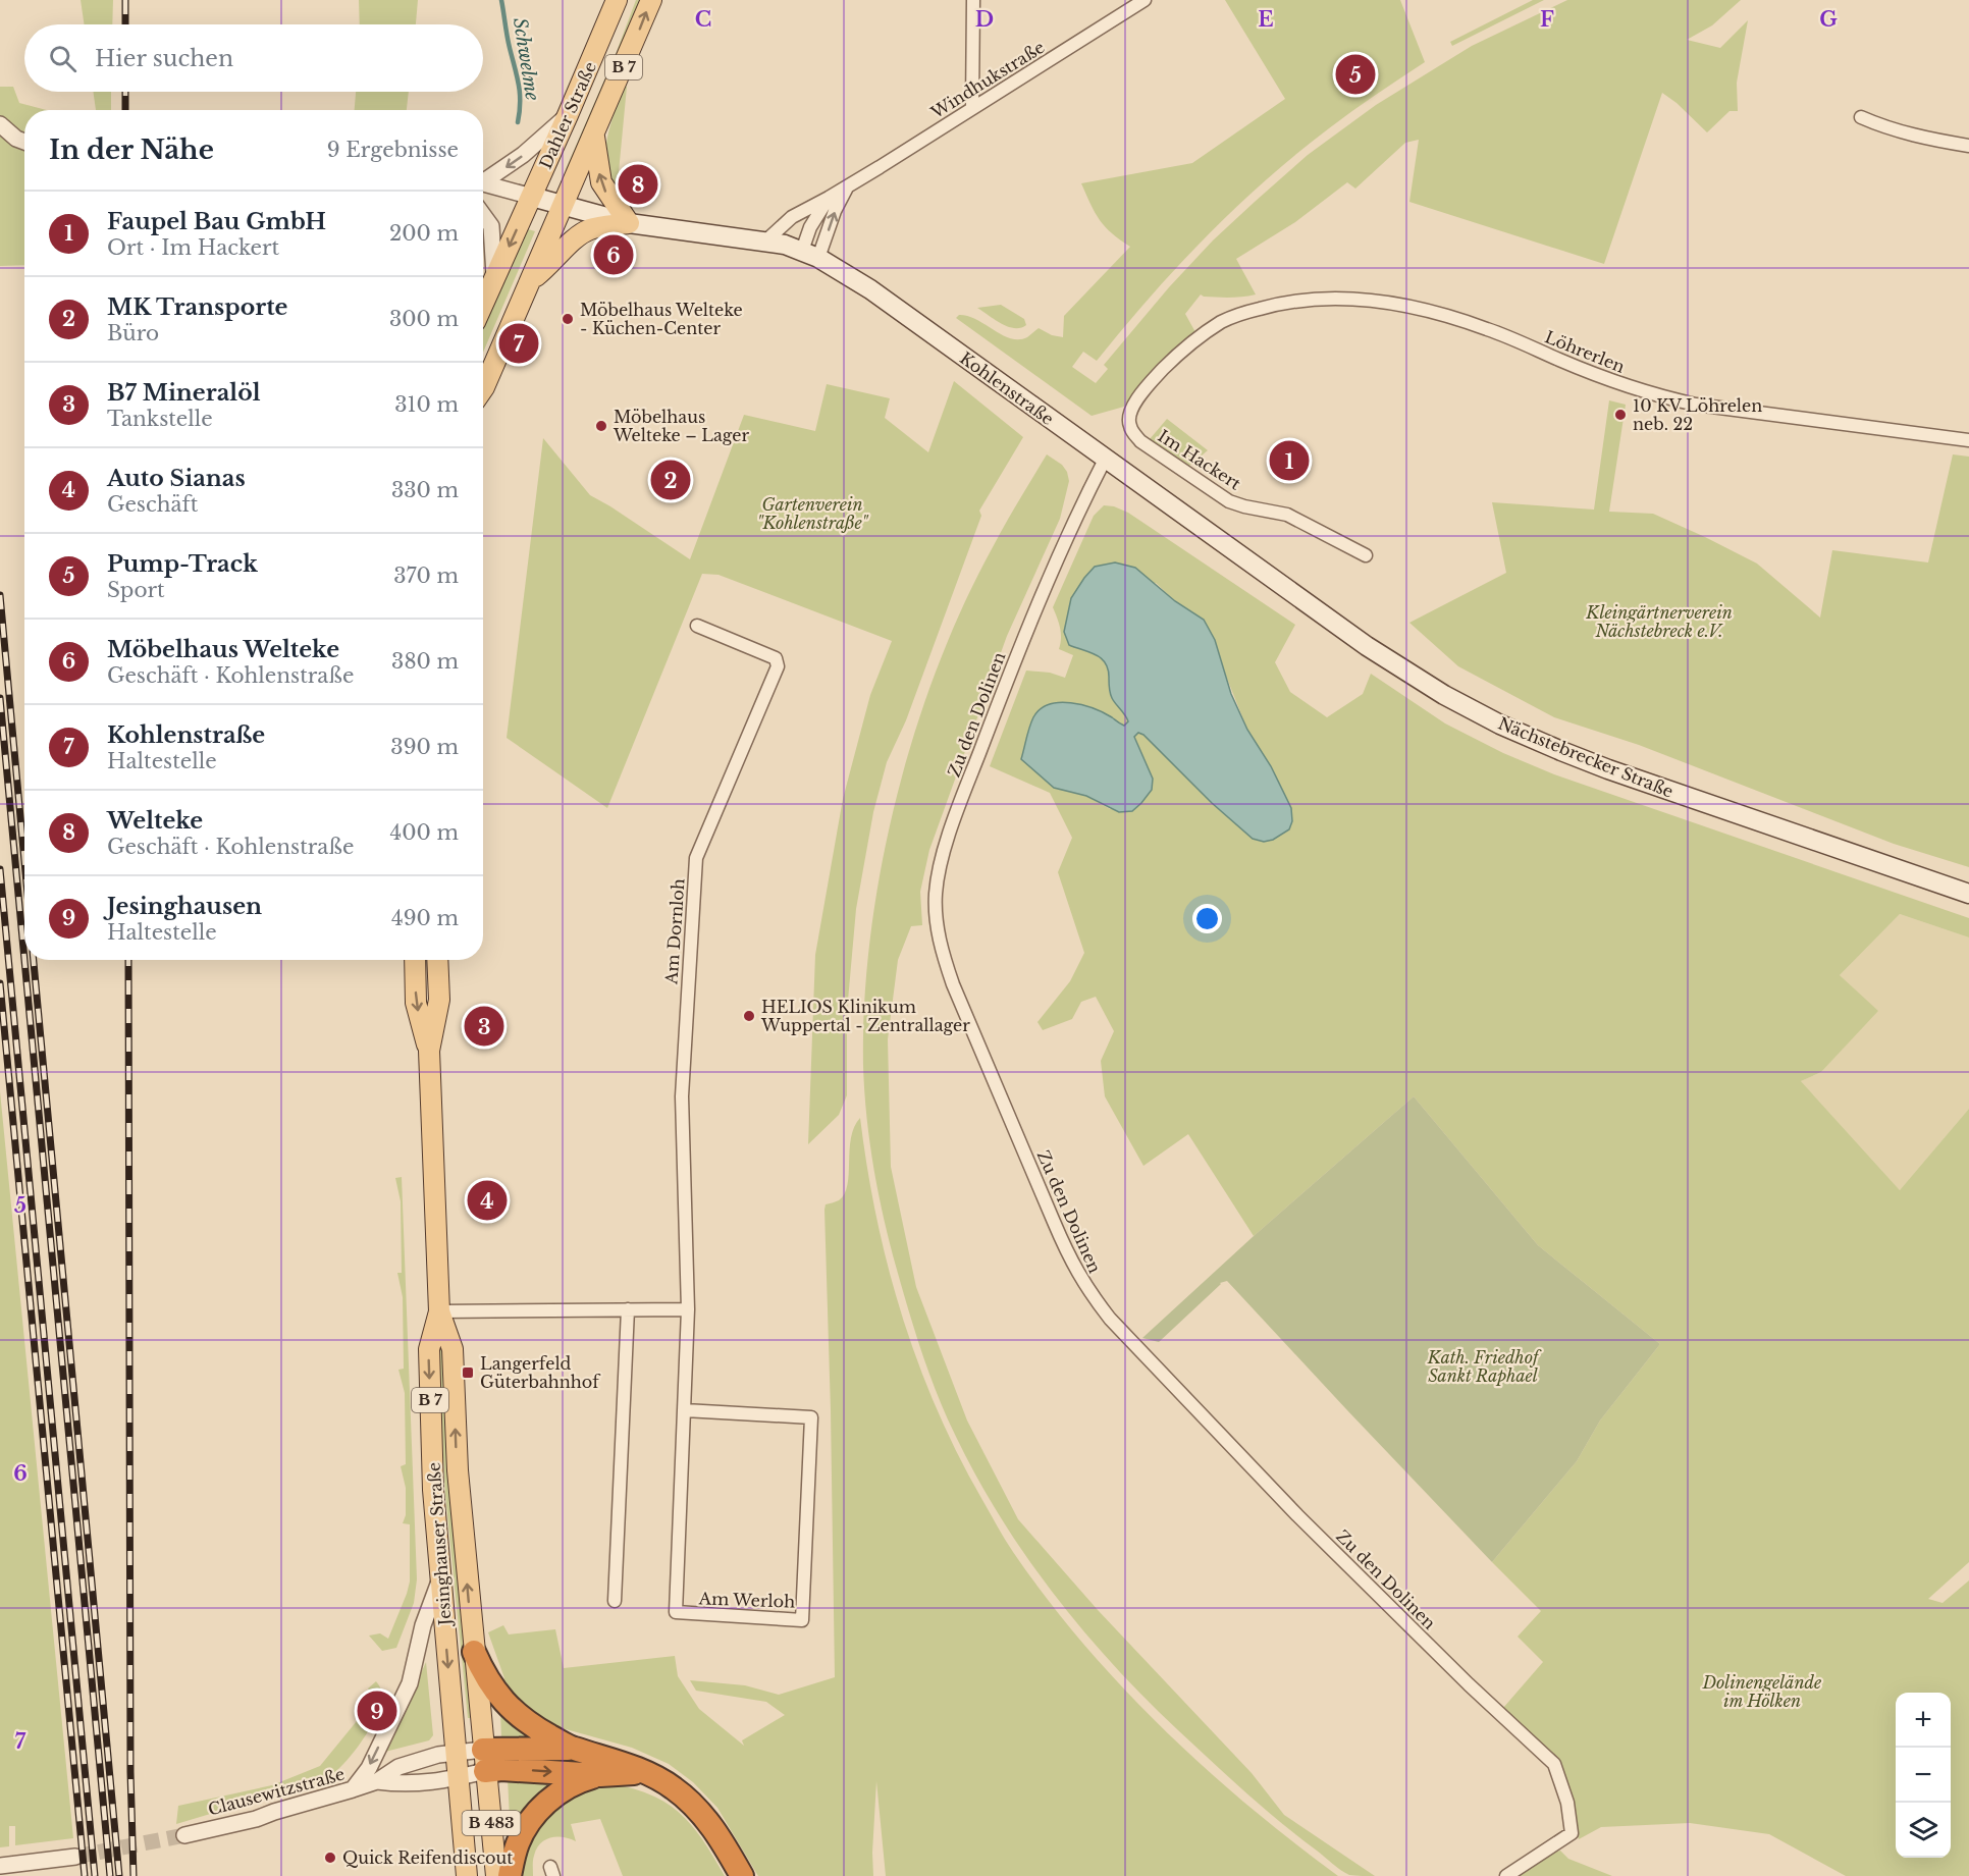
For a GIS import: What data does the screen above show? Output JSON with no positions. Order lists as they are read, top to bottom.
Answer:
{
  "streets": {
    "main road": [
      "B 7",
      "Dahler Straße",
      "Kohlenstraße",
      "Nächstebrecker Straße",
      "Jesinghauser Straße",
      "B 483"
    ],
    "street": [
      "Windhukstraße",
      "Löhrerlen",
      "Im Hackert",
      "Zu den Dolinen",
      "Am Dornloh",
      "Am Werloh",
      "Clausewitzstraße"
    ]
  },
  "crossings": [
    ["B 7", "Dahler Straße"],
    ["B 7", "Kohlenstraße"],
    ["Windhukstraße", "Kohlenstraße"],
    ["Dahler Straße", "Kohlenstraße"],
    ["Löhrerlen", "Im Hackert"],
    ["Kohlenstraße", "Nächstebrecker Straße"],
    ["Zu den Dolinen", "Nächstebrecker Straße"],
    ["Am Dornloh", "Am Werloh"],
    ["Jesinghauser Straße", "Clausewitzstraße"]
  ],
  "water": ["Schwelme"],
  "parks": [
    "Gartenverein \"Kohlenstraße\"",
    "Kleingärtnerverein Nächstebreck e.V.",
    "Kath. Friedhof Sankt Raphael",
    "Dolinengelände im Hölken"
  ],
  "places": {
    "other": [
      "Möbelhaus Welteke - Küchen-Center",
      "10 KV Löhrelen neb. 22",
      "Möbelhaus Welteke – Lager",
      "HELIOS Klinikum Wuppertal - Zentrallager",
      "Quick Reifendiscout"
    ],
    "transit": ["Langerfeld Güterbahnhof"]
  },
  "page": {
    "search": "Hier suchen",
    "pins": [
      "5",
      "8",
      "6",
      "7",
      "1",
      "2",
      "3",
      "4",
      "9"
    ],
    "heading": ["In der Nähe", "9 Ergebnisse"],
    "list": [
      {
        "mark": "1",
        "name": "Faupel Bau GmbH",
        "note": "Ort · Im Hackert",
        "value": "200 m"
      },
      {
        "mark": "2",
        "name": "MK Transporte",
        "note": "Büro",
        "value": "300 m"
      },
      {
        "mark": "3",
        "name": "B7 Mineralöl",
        "note": "Tankstelle",
        "value": "310 m"
      },
      {
        "mark": "4",
        "name": "Auto Sianas",
        "note": "Geschäft",
        "value": "330 m"
      },
      {
        "mark": "5",
        "name": "Pump-Track",
        "note": "Sport",
        "value": "370 m"
      },
      {
        "mark": "6",
        "name": "Möbelhaus Welteke",
        "note": "Geschäft · Kohlenstraße",
        "value": "380 m"
      },
      {
        "mark": "7",
        "name": "Kohlenstraße",
        "note": "Haltestelle",
        "value": "390 m"
      },
      {
        "mark": "8",
        "name": "Welteke",
        "note": "Geschäft · Kohlenstraße",
        "value": "400 m"
      },
      {
        "mark": "9",
        "name": "Jesinghausen",
        "note": "Haltestelle",
        "value": "490 m"
      }
    ],
    "map_buttons": ["+", "−"]
  },
  "grid": {
    "columns": [
      "C",
      "D",
      "E",
      "F",
      "G"
    ],
    "rows": ["5", "6", "7"]
  }
}
